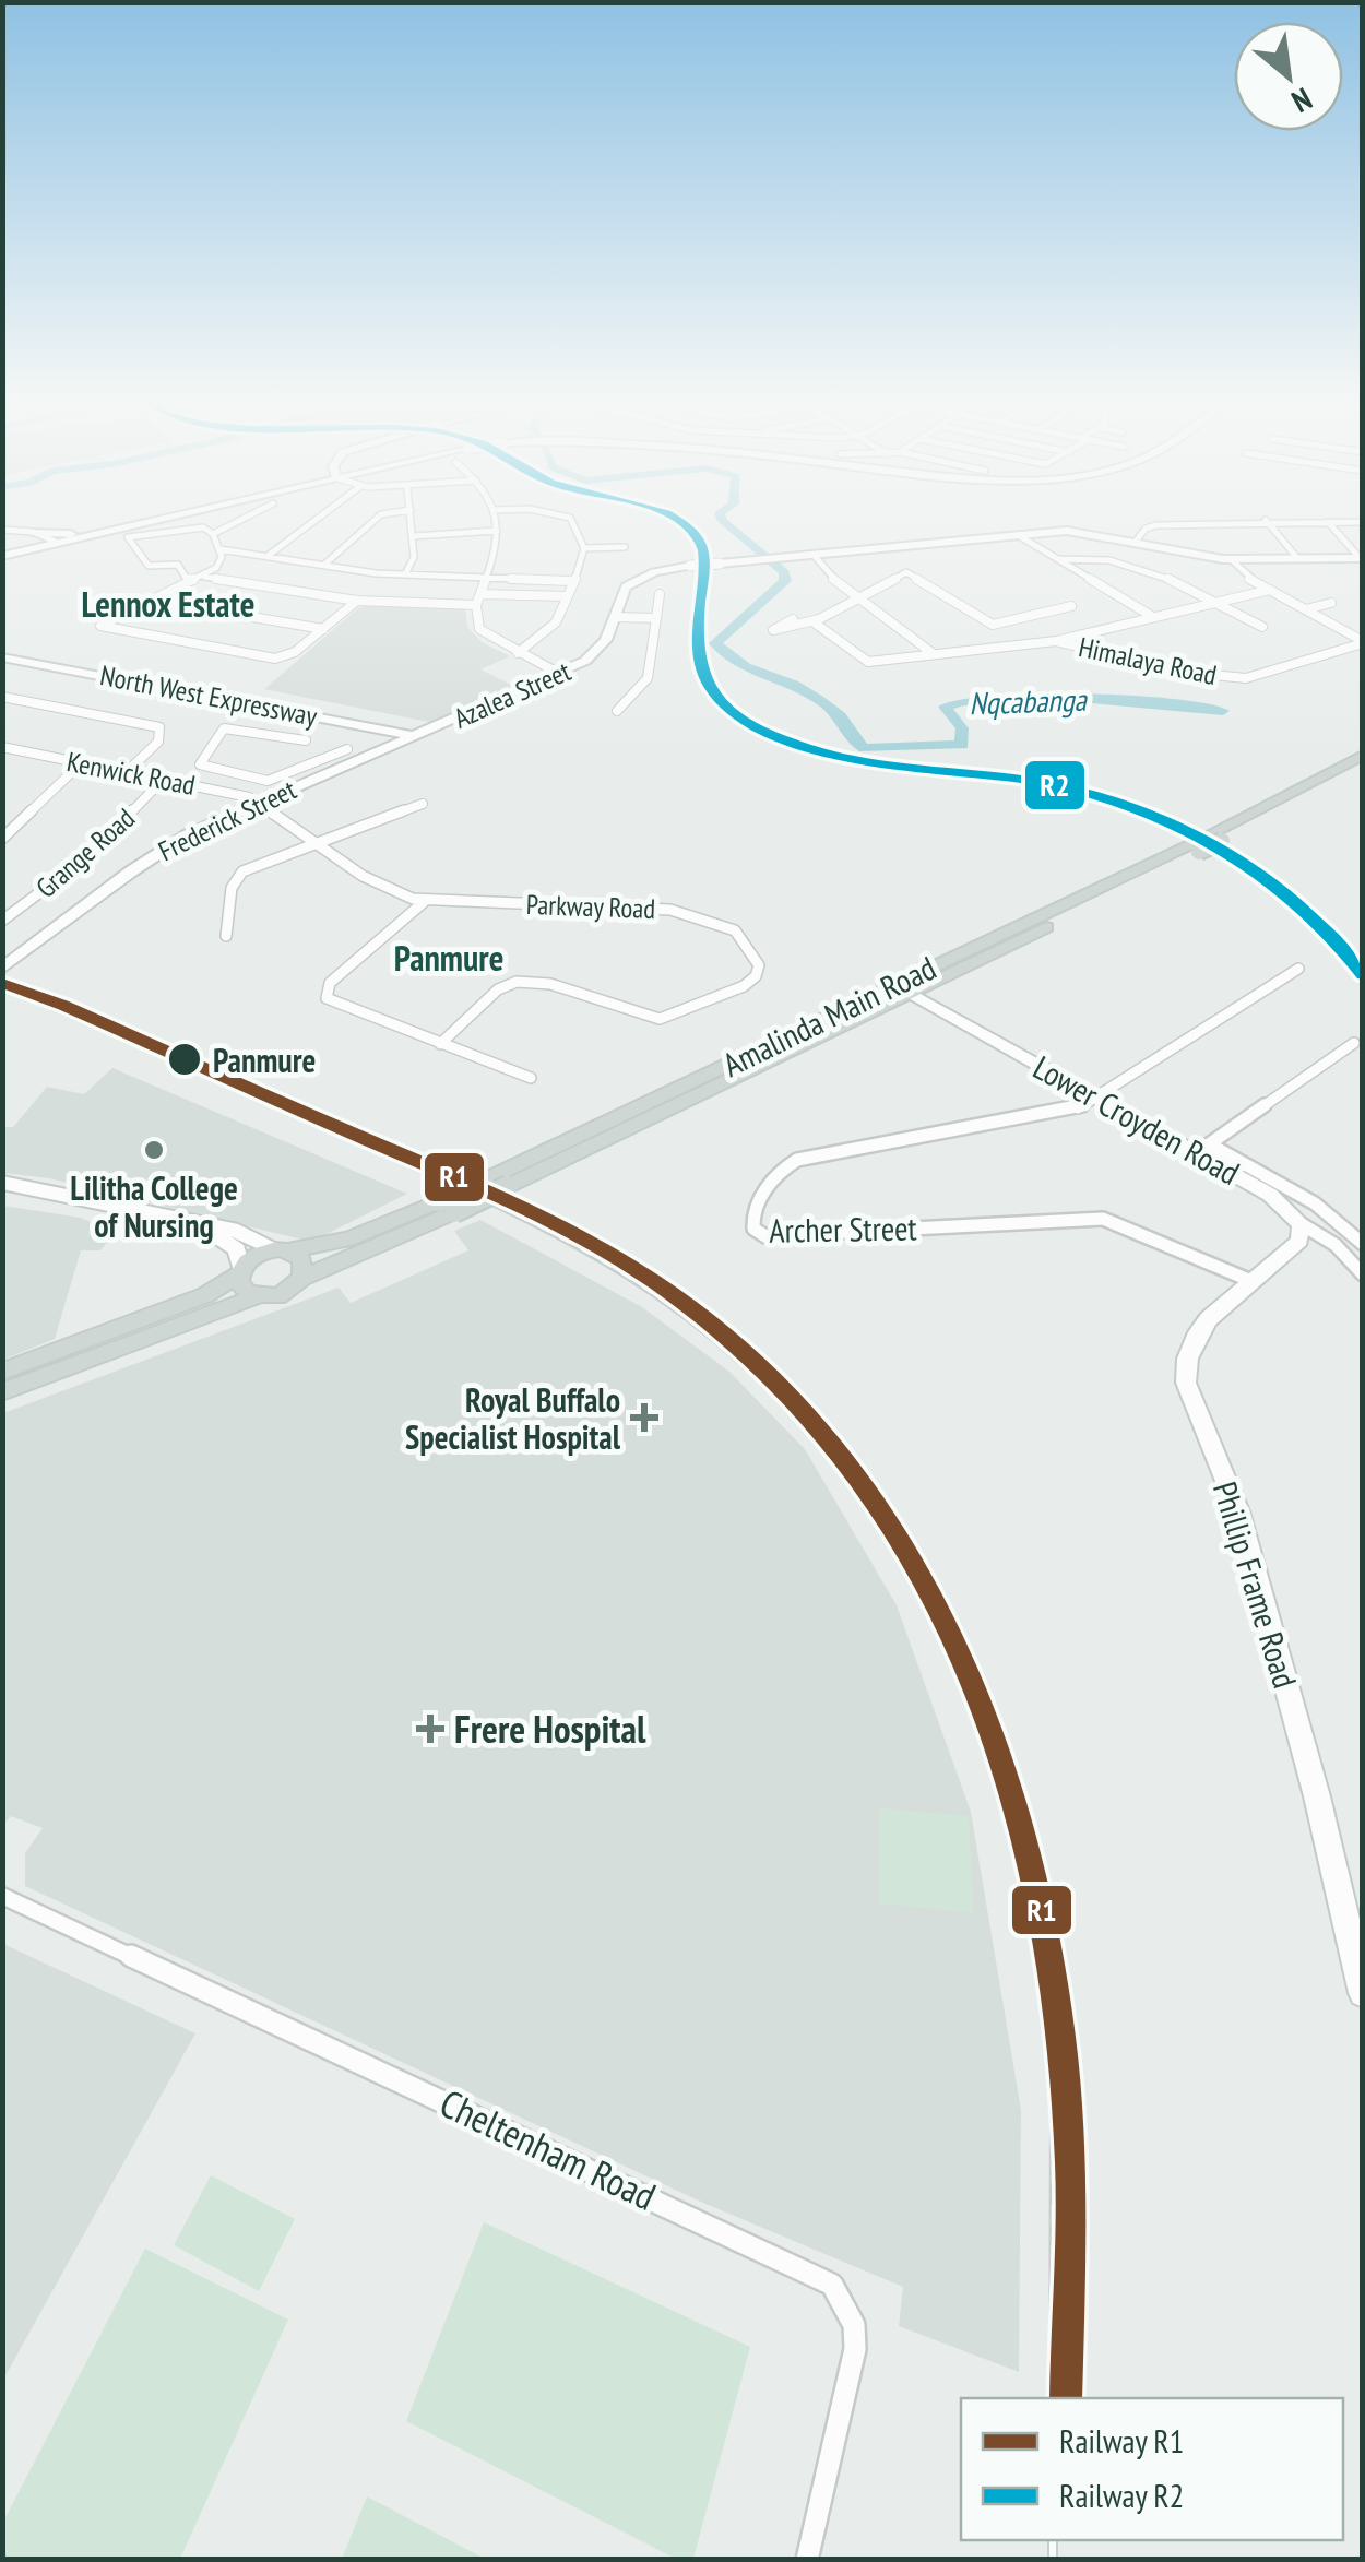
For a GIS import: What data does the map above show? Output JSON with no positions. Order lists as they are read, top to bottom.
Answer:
{
  "streets": {
    "main road": ["Amalinda Main Road"],
    "street": [
      "Himalaya Road",
      "Azalea Street",
      "North West Expressway",
      "Kenwick Road",
      "Frederick Street",
      "Grange Road",
      "Parkway Road",
      "Lower Croyden Road",
      "Archer Street",
      "Phillip Frame Road",
      "Cheltenham Road"
    ]
  },
  "crossings": [
    ["Azalea Street", "North West Expressway"],
    ["Azalea Street", "Frederick Street"],
    ["North West Expressway", "Frederick Street"],
    ["Kenwick Road", "Frederick Street"],
    ["Kenwick Road", "Grange Road"],
    ["Kenwick Road", "Parkway Road"],
    ["Frederick Street", "Parkway Road"],
    ["Amalinda Main Road", "Lower Croyden Road"],
    ["Lower Croyden Road", "Archer Street"],
    ["Lower Croyden Road", "Phillip Frame Road"],
    ["Archer Street", "Phillip Frame Road"]
  ],
  "districts": ["Lennox Estate", "Panmure"],
  "water": ["Nqcabanga"],
  "places": {
    "other": ["Panmure", "Lilitha College of Nursing"],
    "health": ["Royal Buffalo Specialist Hospital", "Frere Hospital"]
  },
  "lines": ["rail line R2", "rail line R1"],
  "legend": ["Railway R1", "Railway R2"],
  "north": "bottom right"
}
